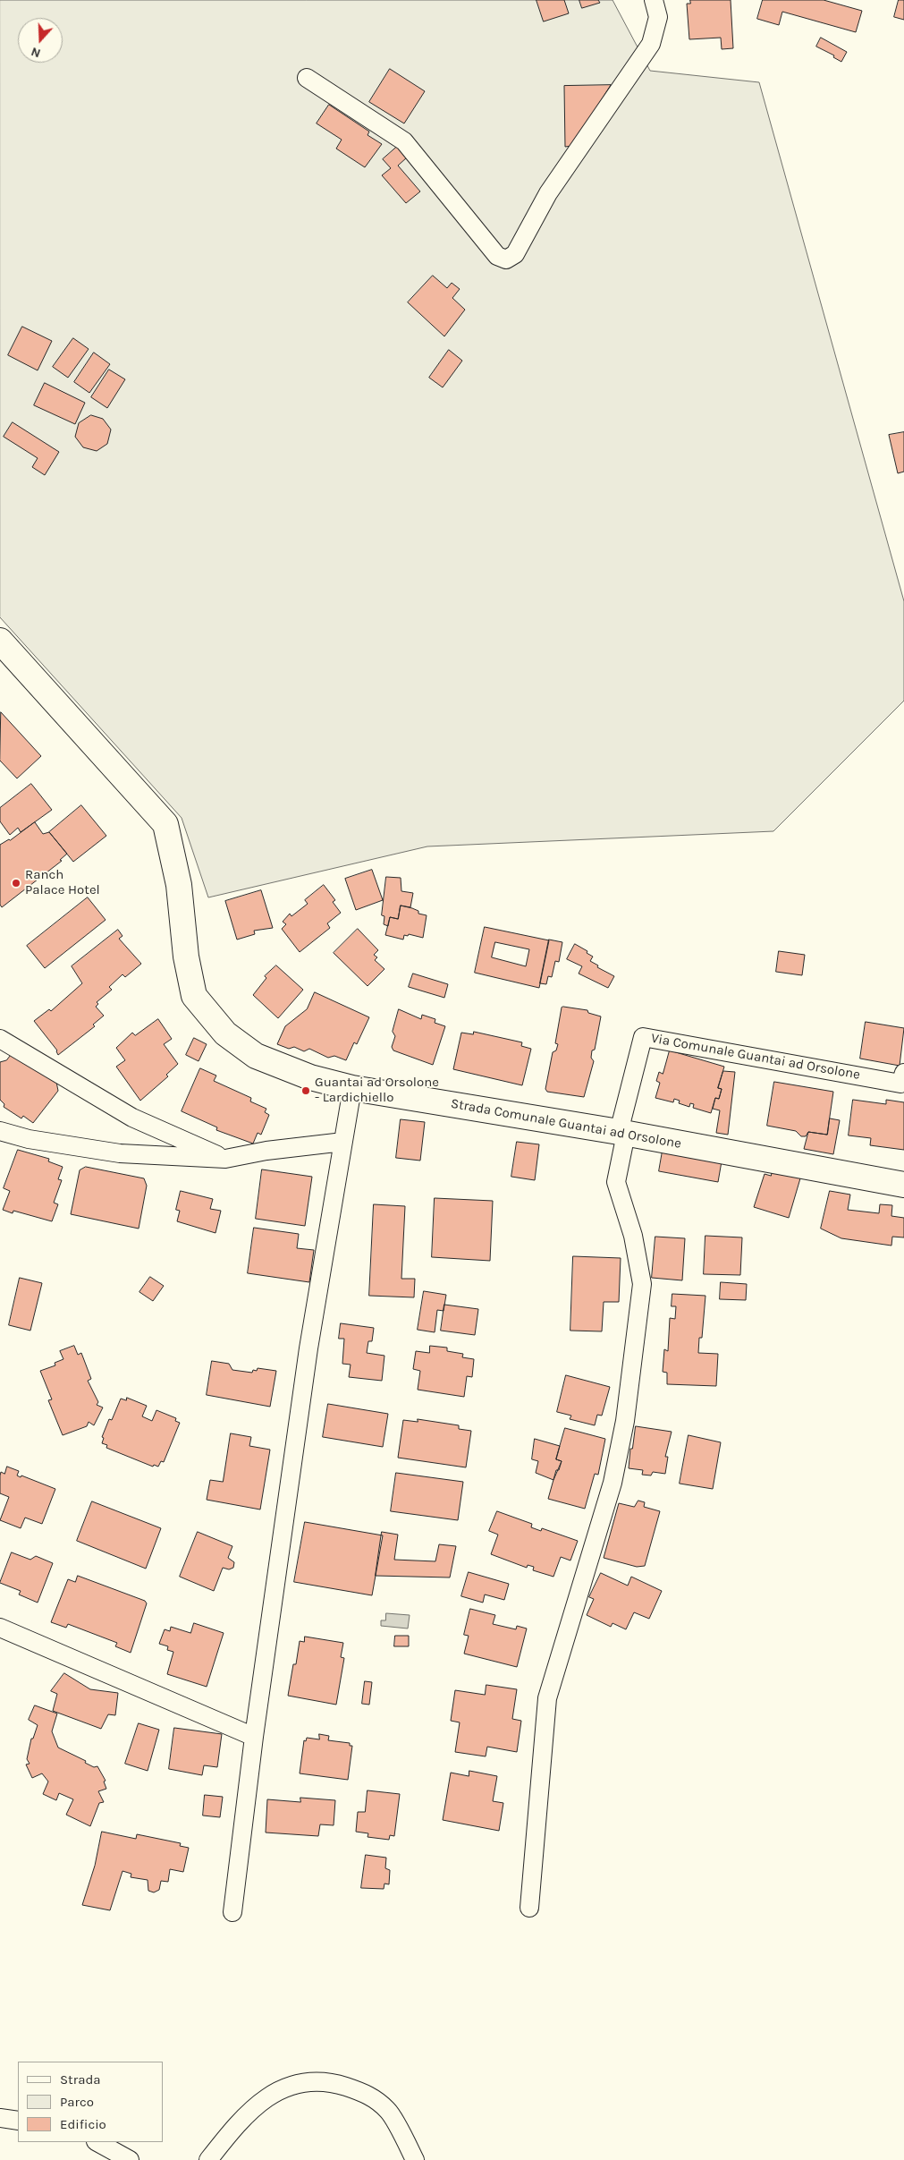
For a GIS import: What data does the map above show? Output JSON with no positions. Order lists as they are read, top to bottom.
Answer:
{
  "streets": {
    "street": ["Via Comunale Guantai ad Orsolone", "Strada Comunale Guantai ad Orsolone"]
  },
  "crossings": [
    ["Via Comunale Guantai ad Orsolone", "Strada Comunale Guantai ad Orsolone"]
  ],
  "places": ["Ranch Palace Hotel", "Guantai ad Orsolone - Lardichiello"],
  "legend": ["Strada", "Parco", "Edificio"],
  "north": "bottom"
}
